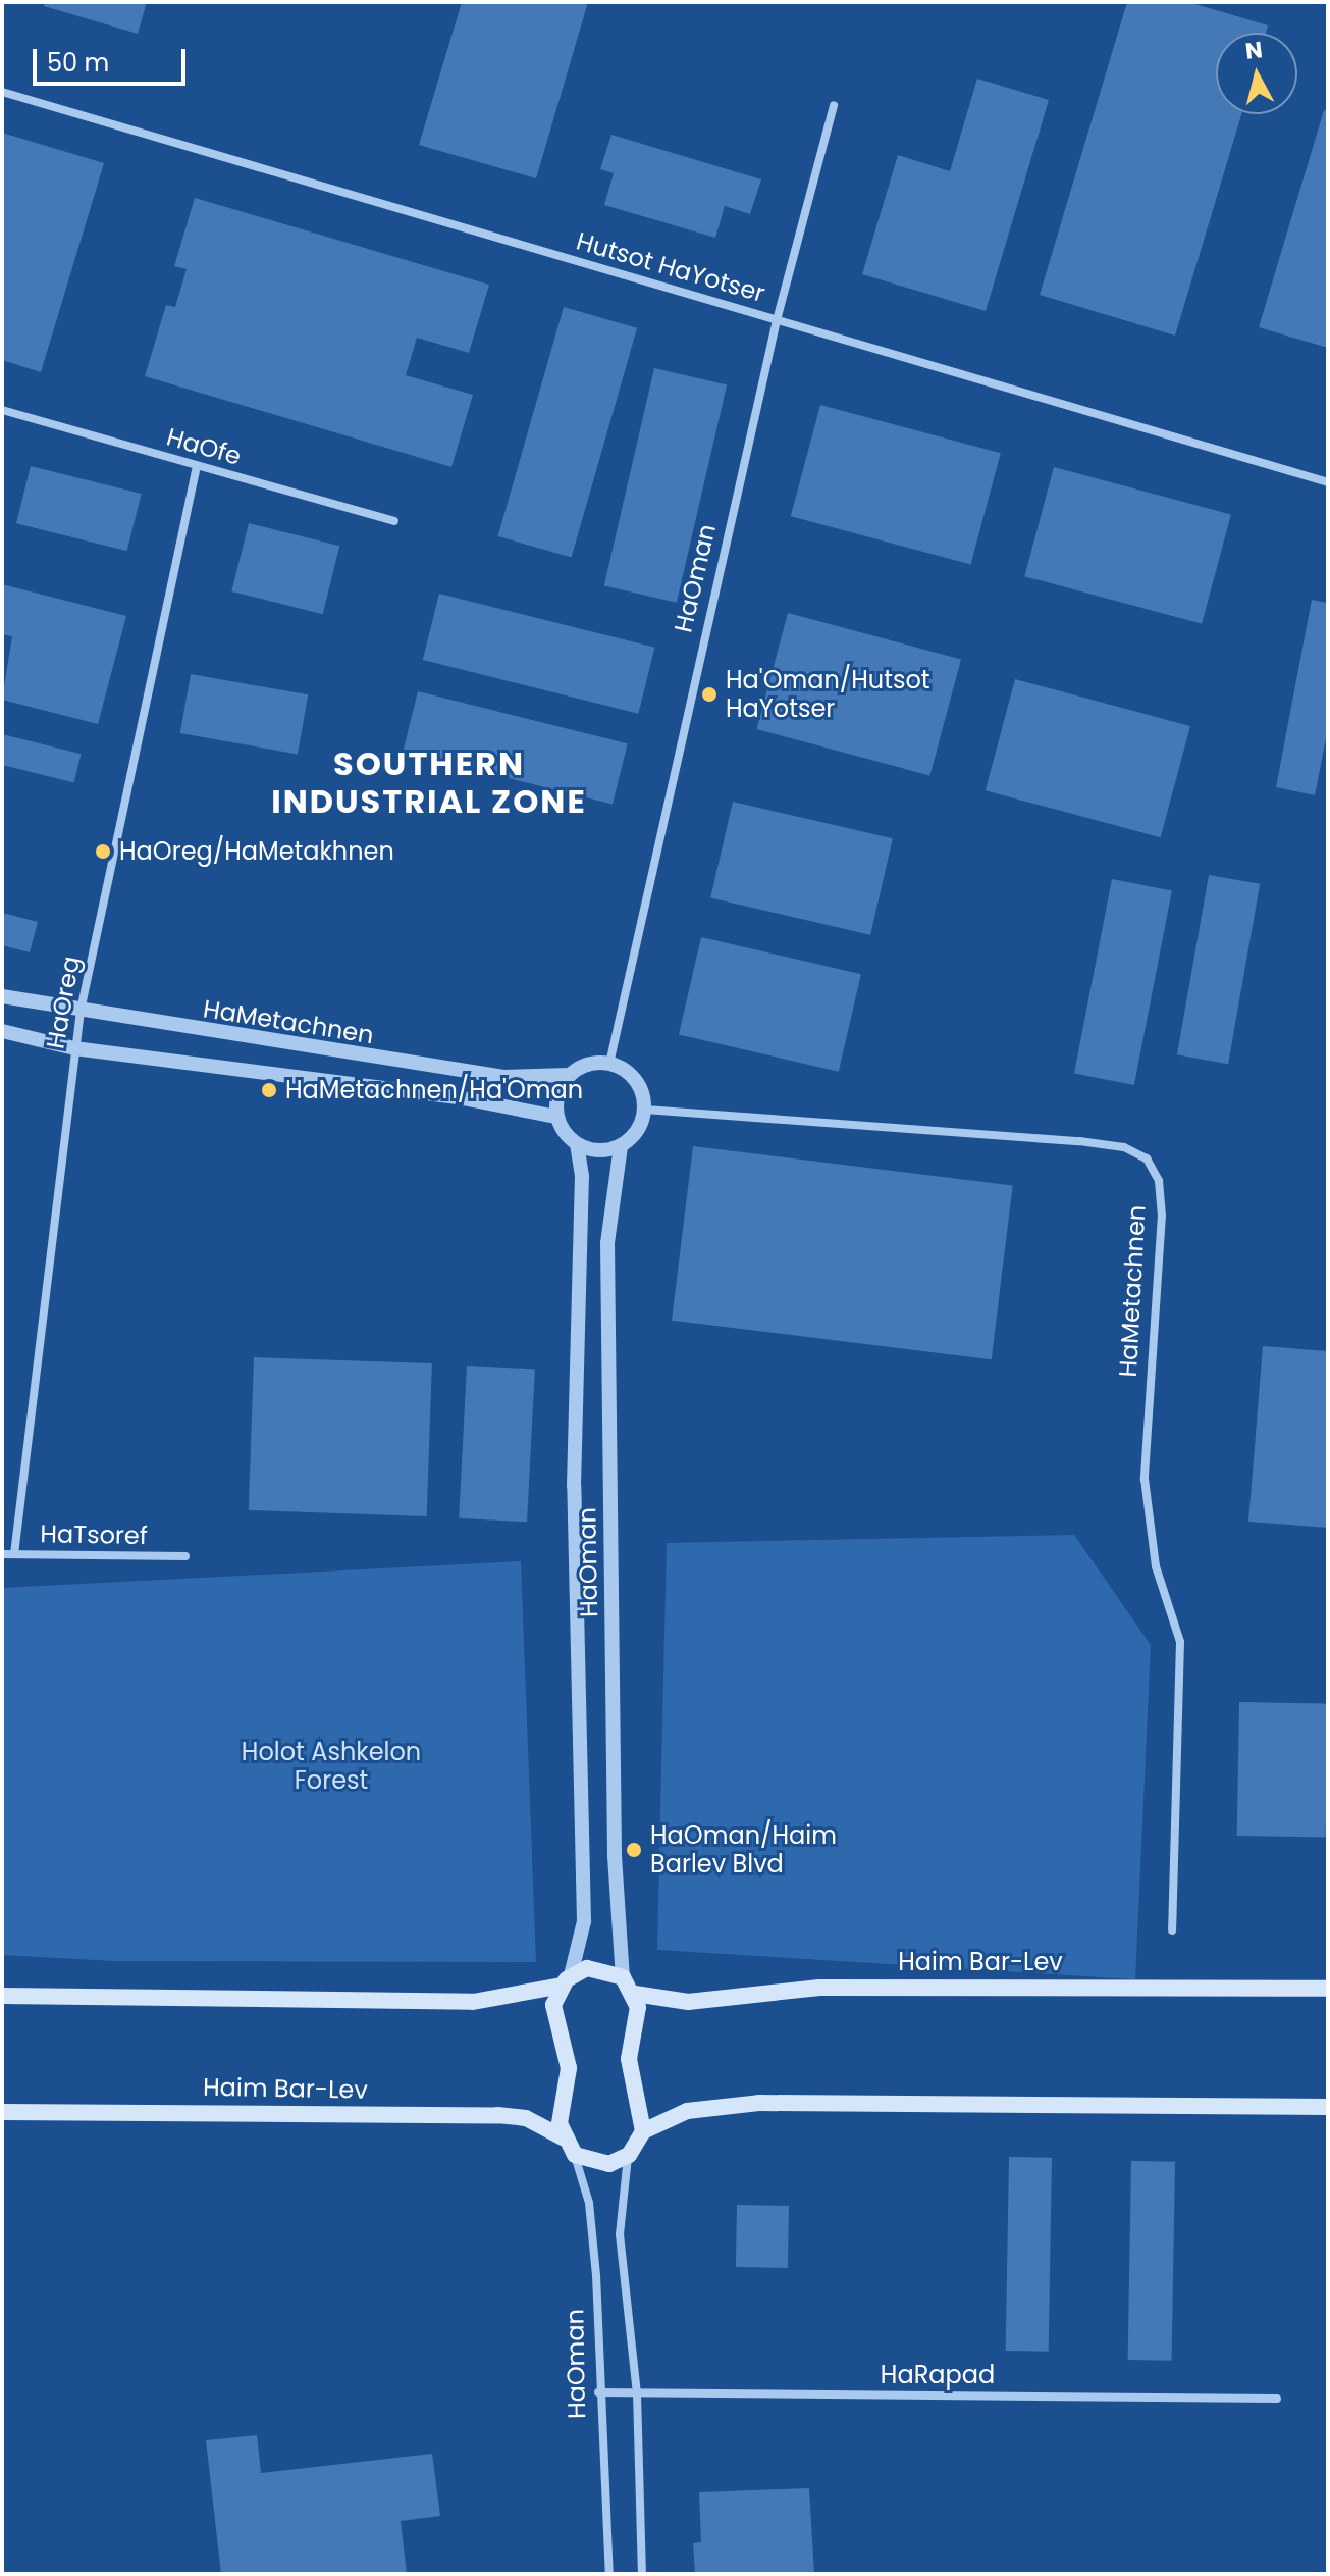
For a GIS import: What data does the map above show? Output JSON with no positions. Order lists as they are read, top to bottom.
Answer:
{
  "streets": {
    "main road": ["Haim Bar-Lev"],
    "street": [
      "Hutsot HaYotser",
      "HaOfe",
      "HaOman",
      "HaOreg",
      "HaMetachnen",
      "HaTsoref",
      "HaRapad"
    ]
  },
  "crossings": [
    ["Hutsot HaYotser", "HaOman"],
    ["HaOfe", "HaOreg"],
    ["HaOman", "HaMetachnen"],
    ["HaOman", "HaRapad"],
    ["HaOreg", "HaMetachnen"],
    ["HaOreg", "HaTsoref"]
  ],
  "districts": ["SOUTHERN INDUSTRIAL ZONE"],
  "parks": ["Holot Ashkelon Forest"],
  "places": [
    "Ha'Oman/Hutsot HaYotser",
    "HaOreg/HaMetakhnen",
    "HaMetachnen/Ha'Oman",
    "HaOman/Haim Barlev Blvd"
  ],
  "scale_bar": "50 m",
  "north": "top"
}
